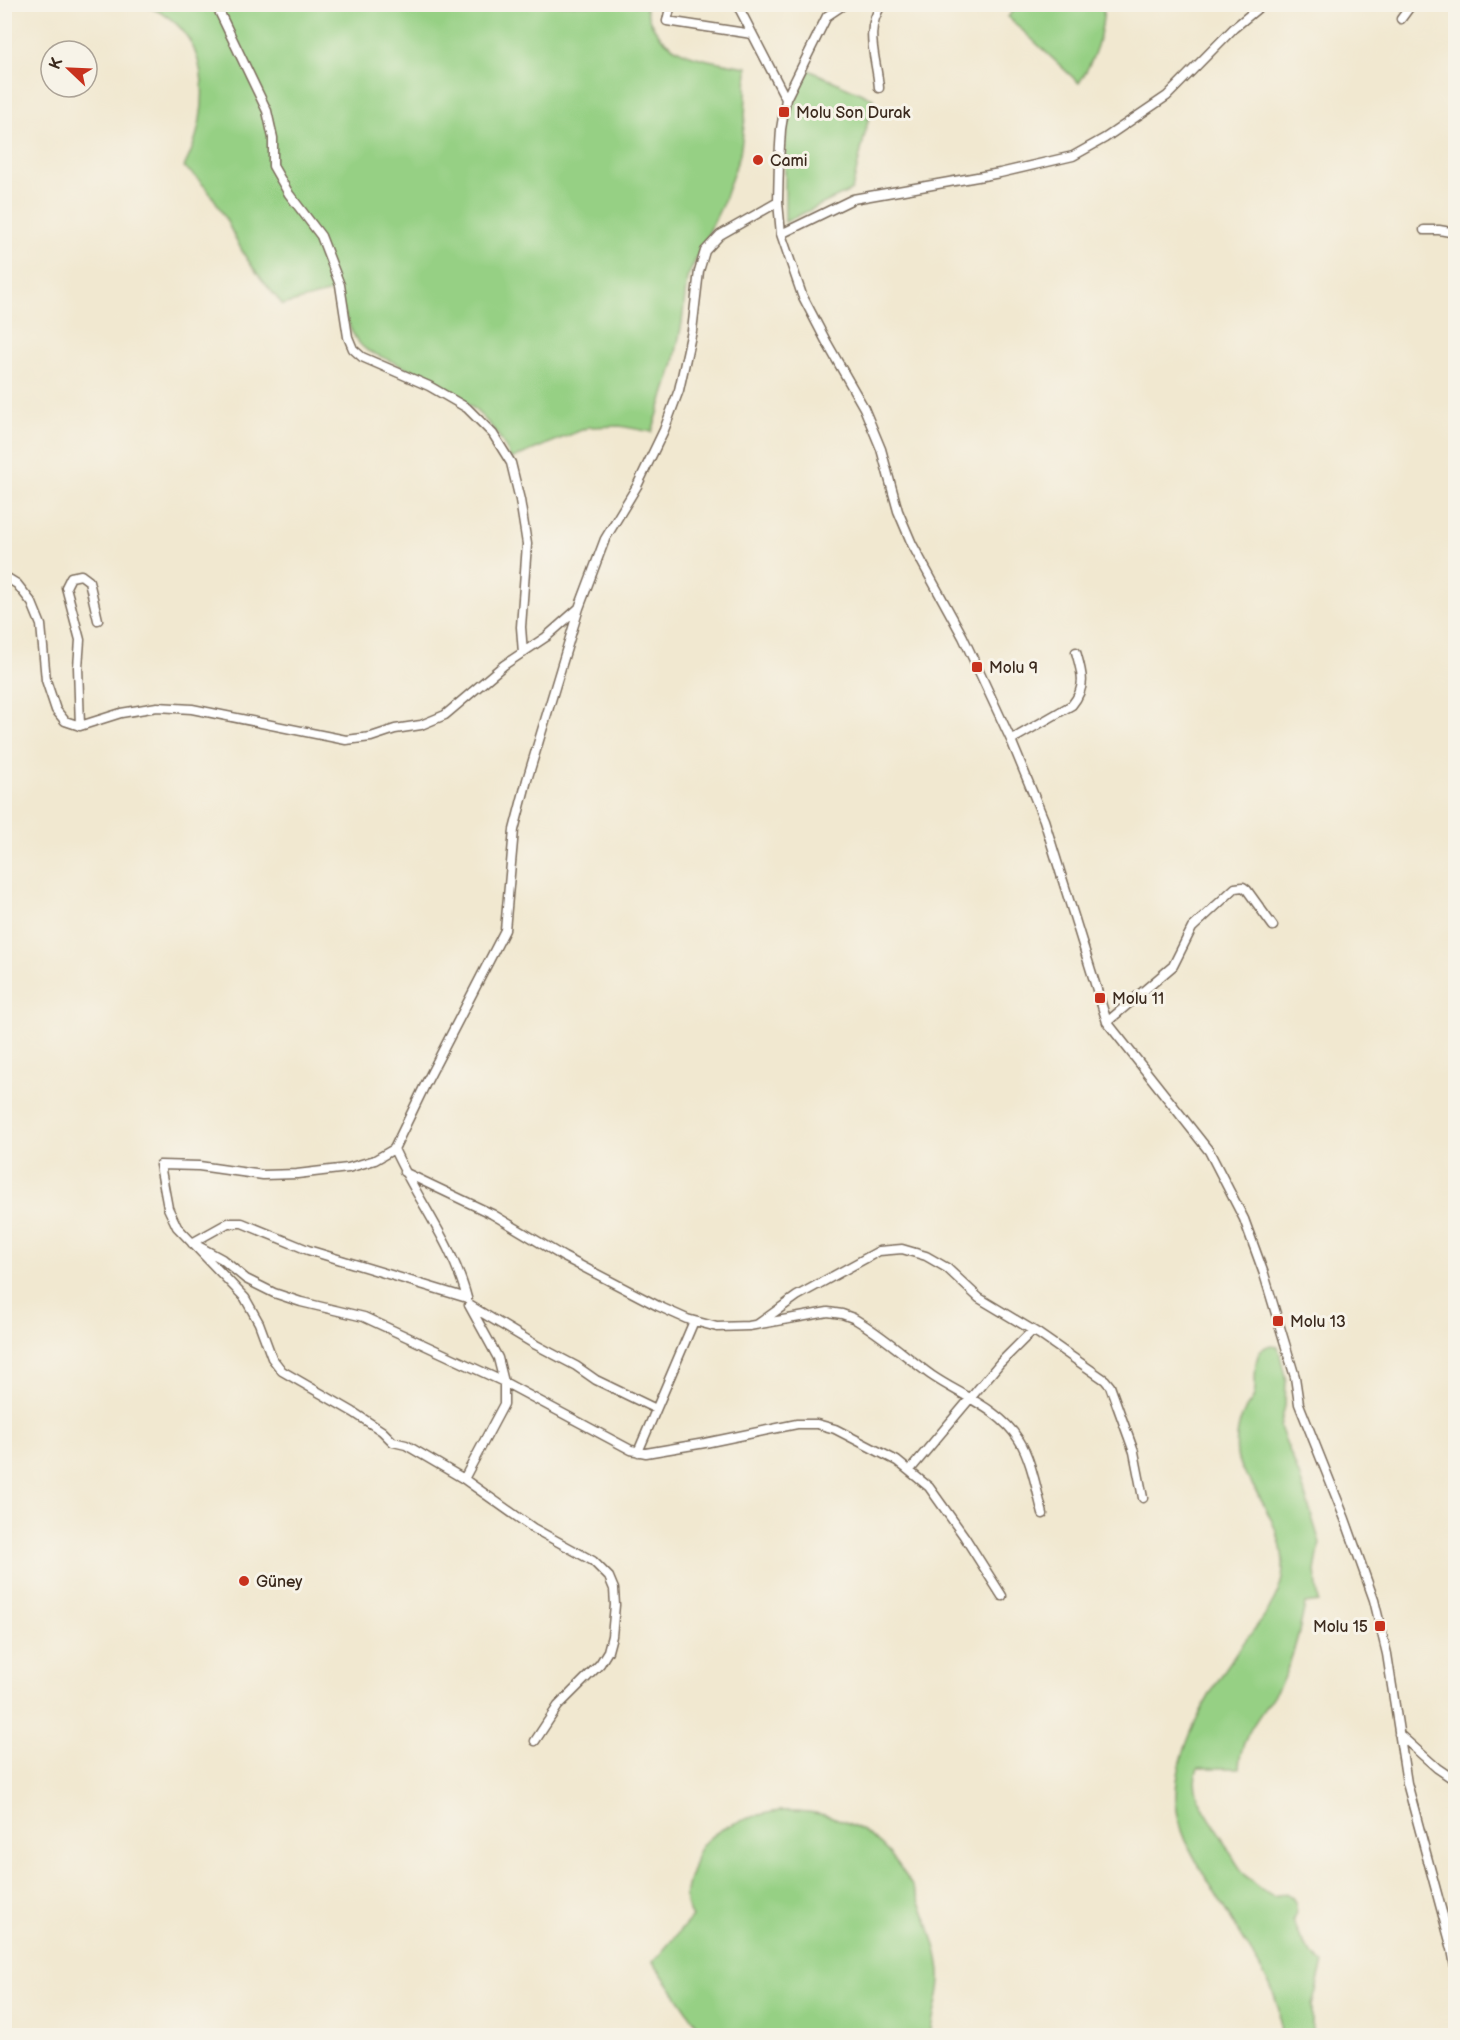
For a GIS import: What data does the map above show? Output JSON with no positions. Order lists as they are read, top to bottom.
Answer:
{
  "places": {
    "transit": [
      "Molu Son Durak",
      "Molu 9",
      "Molu 11",
      "Molu 13",
      "Molu 15"
    ],
    "other": ["Cami", "Güney"]
  },
  "north": "top left"
}
